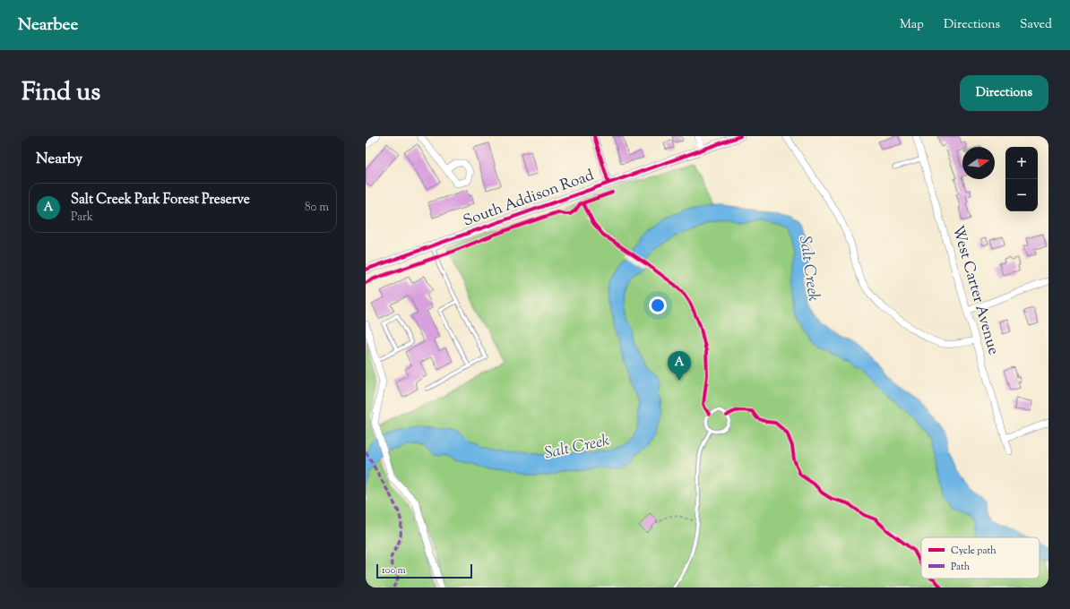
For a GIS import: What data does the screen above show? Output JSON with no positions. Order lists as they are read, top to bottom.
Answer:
{
  "streets": {
    "street": ["South Addison Road", "West Carter Avenue"]
  },
  "water": ["Salt Creek"],
  "legend": ["Cycle path", "Path"],
  "scale_bar": "100 m",
  "north": "right",
  "page": {
    "header": "Nearbee",
    "nav": ["Map", "Directions", "Saved"],
    "title": "Find us",
    "buttons": "Directions",
    "heading": "Nearby",
    "map_buttons": ["+", "−"],
    "list": [
      {
        "mark": "A",
        "name": "Salt Creek Park Forest Preserve",
        "note": "Park",
        "value": "80 m"
      }
    ],
    "pins": "A",
    "scale": "100 m"
  }
}
